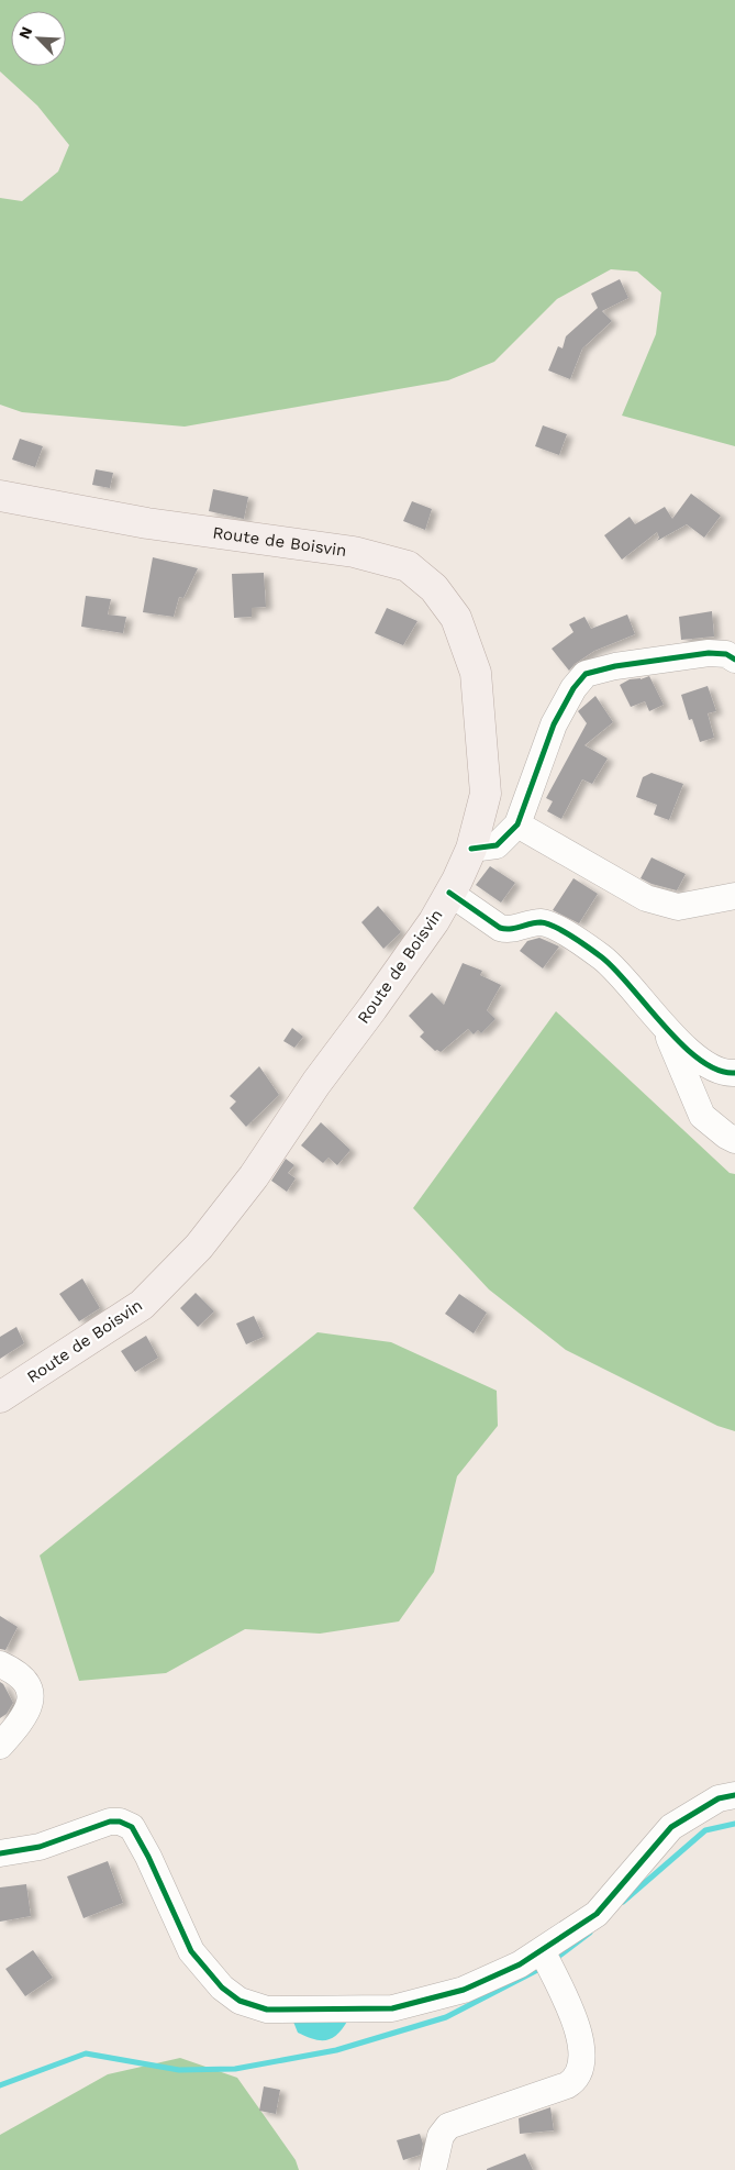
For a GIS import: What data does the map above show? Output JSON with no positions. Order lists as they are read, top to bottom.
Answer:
{
  "streets": {
    "main road": ["Route de Boisvin"]
  },
  "north": "top left"
}
